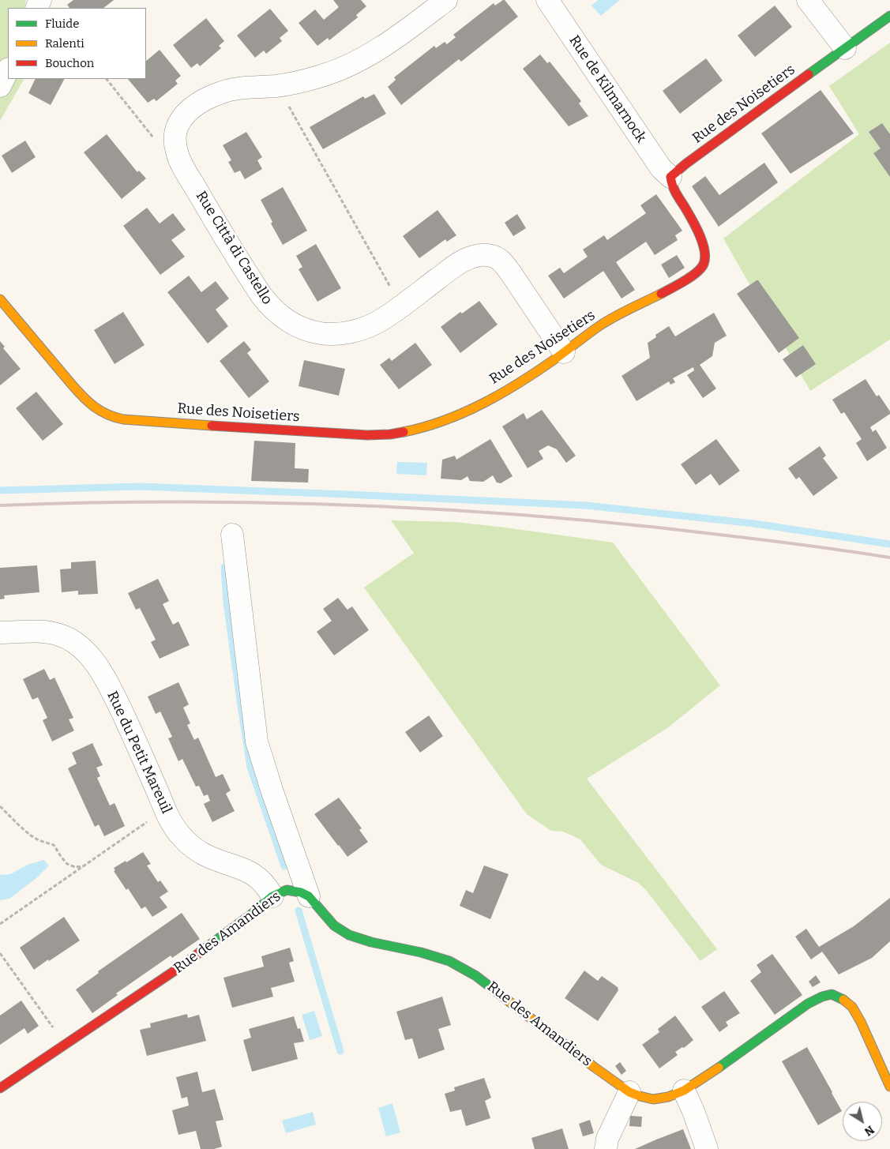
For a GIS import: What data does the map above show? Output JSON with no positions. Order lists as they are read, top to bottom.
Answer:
{
  "streets": {
    "street": [
      "Rue de Kilmarnock",
      "Rue des Noisetiers",
      "Rue Città di Castello",
      "Rue du Petit Mareuil",
      "Rue des Amandiers"
    ]
  },
  "crossings": [
    ["Rue de Kilmarnock", "Rue des Noisetiers"],
    ["Rue des Noisetiers", "Rue Città di Castello"],
    ["Rue du Petit Mareuil", "Rue des Amandiers"]
  ],
  "legend": ["Fluide", "Ralenti", "Bouchon"],
  "north": "bottom right"
}
